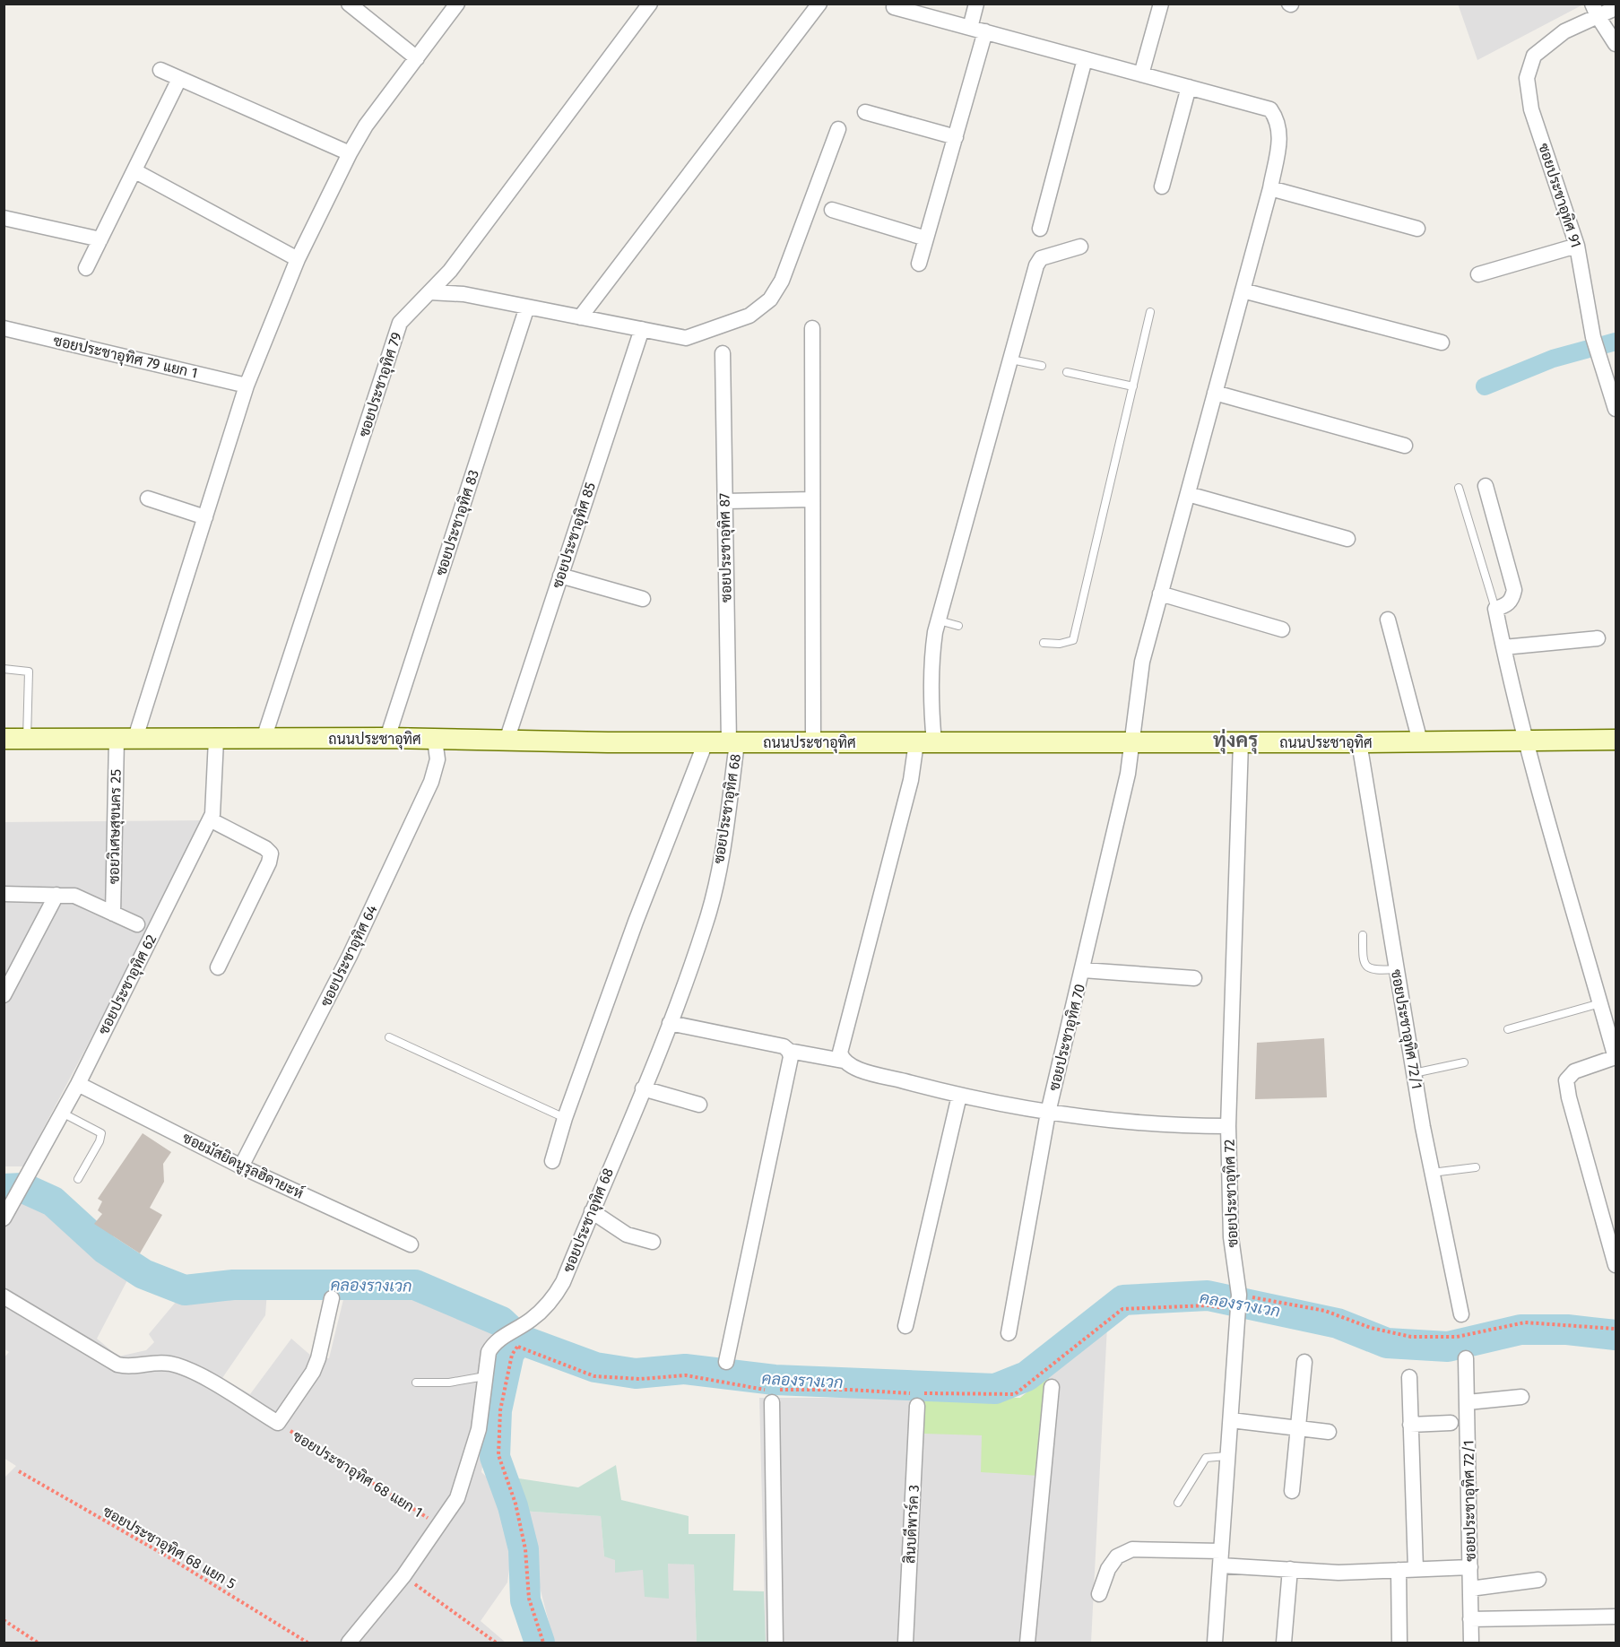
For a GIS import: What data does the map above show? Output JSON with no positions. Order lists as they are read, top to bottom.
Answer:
{
  "streets": {
    "main road": ["ถนนประชาอุทิศ"],
    "street": [
      "ซอยประชาอุทิศ 91",
      "ซอยประชาอุทิศ 79 แยก 1",
      "ซอยประชาอุทิศ 79",
      "ซอยประชาอุทิศ 83",
      "ซอยประชาอุทิศ 85",
      "ซอยประชาอุทิศ 87",
      "ซอยประชาอุทิศ 68",
      "ซอยวิเศษสุขนคร 25",
      "ซอยประชาอุทิศ 64",
      "ซอยประชาอุทิศ 62",
      "ซอยประชาอุทิศ 72/1",
      "ซอยประชาอุทิศ 70",
      "ซอยมัสยิดนูรุลฮิดายะห์",
      "ซอยประชาอุทิศ 72",
      "ซอยประชาอุทิศ 68 แยก 1",
      "สินบดีพาร์ค 3"
    ],
    "path": ["ซอยประชาอุทิศ 68 แยก 5"]
  },
  "crossings": [
    ["ซอยประชาอุทิศ 79", "ถนนประชาอุทิศ"],
    ["ซอยประชาอุทิศ 83", "ถนนประชาอุทิศ"],
    ["ซอยประชาอุทิศ 85", "ถนนประชาอุทิศ"],
    ["ซอยประชาอุทิศ 87", "ถนนประชาอุทิศ"],
    ["ซอยประชาอุทิศ 87", "ซอยประชาอุทิศ 68"],
    ["ถนนประชาอุทิศ", "ซอยประชาอุทิศ 68"],
    ["ถนนประชาอุทิศ", "ซอยวิเศษสุขนคร 25"],
    ["ถนนประชาอุทิศ", "ซอยประชาอุทิศ 64"],
    ["ถนนประชาอุทิศ", "ซอยประชาอุทิศ 62"],
    ["ถนนประชาอุทิศ", "ซอยประชาอุทิศ 72/1"],
    ["ถนนประชาอุทิศ", "ซอยประชาอุทิศ 70"],
    ["ถนนประชาอุทิศ", "ซอยประชาอุทิศ 72"],
    ["ซอยประชาอุทิศ 68", "ซอยประชาอุทิศ 68 แยก 1"],
    ["ซอยประชาอุทิศ 64", "ซอยมัสยิดนูรุลฮิดายะห์"],
    ["ซอยประชาอุทิศ 62", "ซอยมัสยิดนูรุลฮิดายะห์"]
  ],
  "districts": ["ทุ่งครุ"],
  "water": ["คลองรางเวก"]
}
